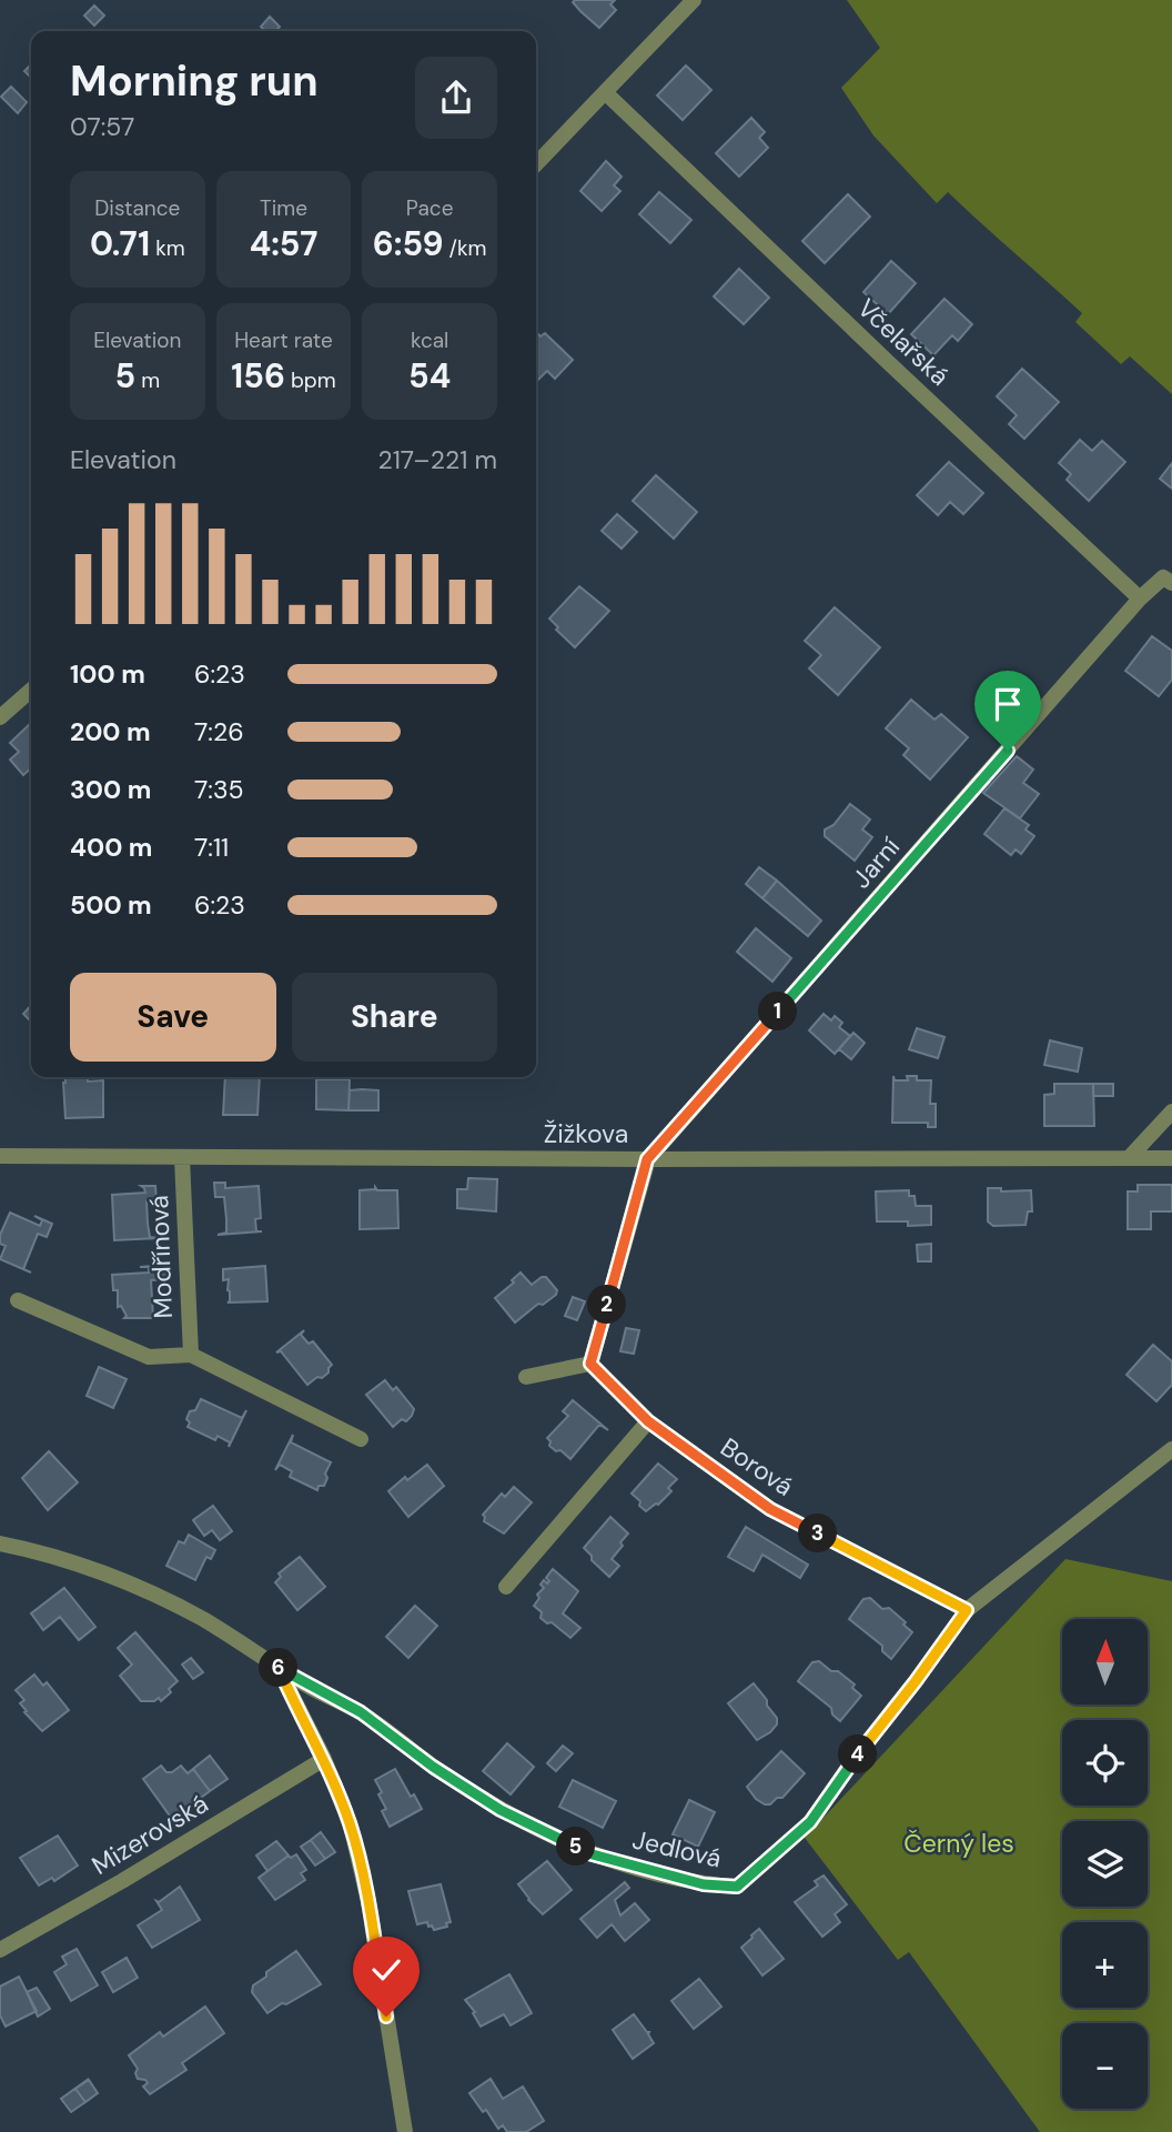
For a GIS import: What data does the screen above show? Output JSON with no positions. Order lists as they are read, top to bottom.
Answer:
{
  "streets": {
    "street": [
      "Včelařská",
      "Jarní",
      "Žižkova",
      "Modřínová",
      "Borová",
      "Mizerovská",
      "Jedlová"
    ]
  },
  "crossings": [
    ["Včelařská", "Jarní"],
    ["Jarní", "Žižkova"],
    ["Žižkova", "Modřínová"],
    ["Borová", "Jedlová"]
  ],
  "parks": ["Černý les"],
  "north": "top",
  "page": {
    "heading": ["Morning run", "07:57"],
    "stats": [
      ["Distance", "0.71 km"],
      ["Time", "4:57"],
      ["Pace", "6:59 /km"],
      ["Elevation", "5 m"],
      ["Heart rate", "156 bpm"],
      ["kcal", "54"]
    ],
    "chart": ["Elevation", "217–221 m"],
    "list": [
      {
        "name": "100 m",
        "note": "6:23"
      },
      {
        "name": "200 m",
        "note": "7:26"
      },
      {
        "name": "300 m",
        "note": "7:35"
      },
      {
        "name": "400 m",
        "note": "7:11"
      },
      {
        "name": "500 m",
        "note": "6:23"
      }
    ],
    "buttons": ["Save", "Share"],
    "pins": [
      "1",
      "2",
      "3",
      "6",
      "4",
      "5"
    ],
    "map_buttons": ["+", "−"]
  }
}
